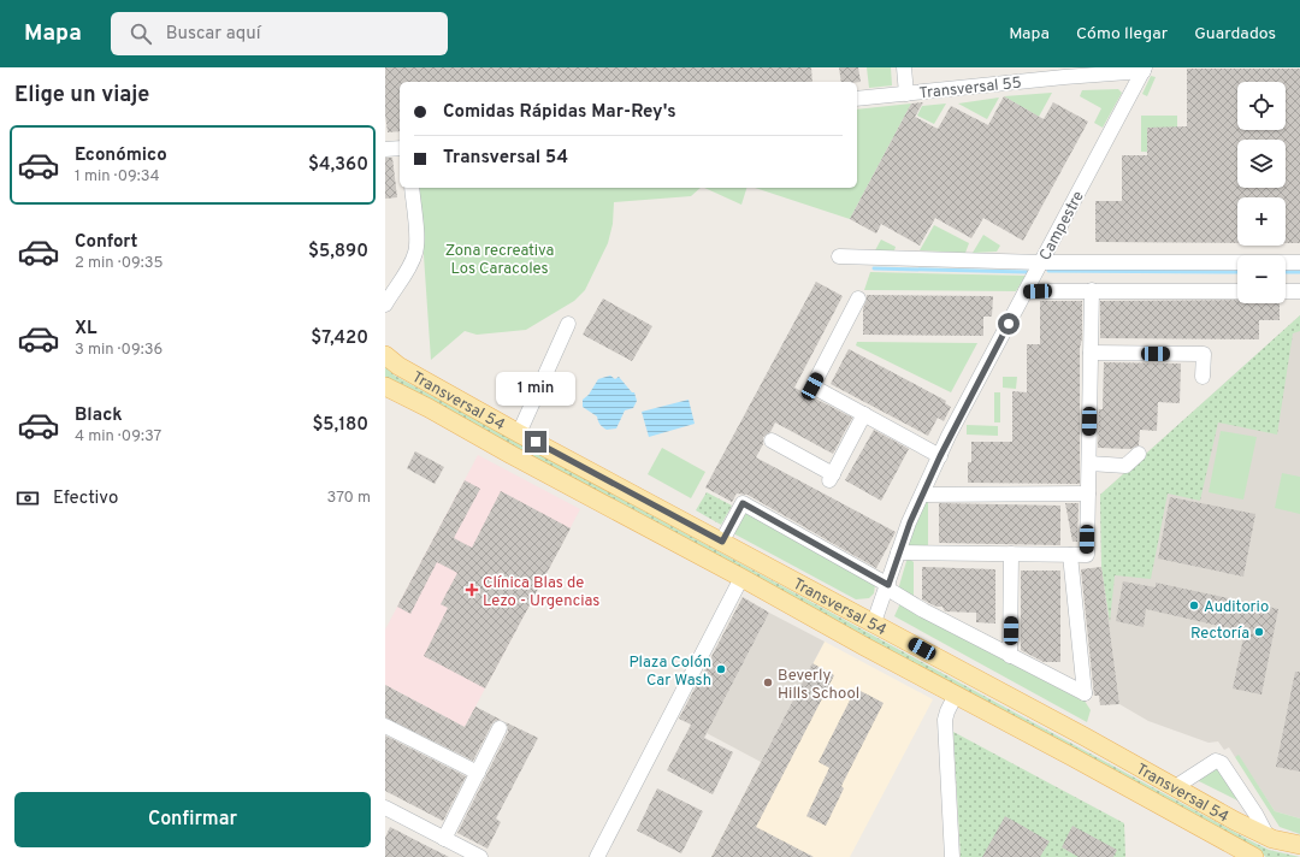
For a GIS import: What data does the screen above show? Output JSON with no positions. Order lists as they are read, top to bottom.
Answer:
{
  "streets": {
    "main road": ["Transversal 54"],
    "street": ["Transversal 55", "Campestre"]
  },
  "crossings": [
    ["Transversal 55", "Campestre"],
    ["Campestre", "Transversal 54"]
  ],
  "parks": ["Zona recreativa Los Caracoles"],
  "places": {
    "health": ["Clínica Blas de Lezo - Urgencias"],
    "other": [
      "Auditorio",
      "Rectoría",
      "Plaza Colón Car Wash",
      "Beverly Hills School"
    ]
  },
  "page": {
    "header": "Mapa",
    "search": "Buscar aquí",
    "nav": ["Mapa", "Cómo llegar", "Guardados"],
    "heading": "Elige un viaje",
    "map_buttons": ["+", "−"],
    "banner": ["Comidas Rápidas Mar-Rey's", "Transversal 54"],
    "list": [
      {
        "name": "Económico",
        "note": "1 min · 09:34",
        "value": "$4,360"
      },
      {
        "name": "Confort",
        "note": "2 min · 09:35",
        "value": "$5,890"
      },
      {
        "name": "XL",
        "note": "3 min · 09:36",
        "value": "$7,420"
      },
      {
        "name": "Black",
        "note": "4 min · 09:37",
        "value": "$5,180"
      }
    ],
    "bubble": "1 min",
    "pay": ["Efectivo", "370 m"],
    "buttons": "Confirmar"
  }
}
